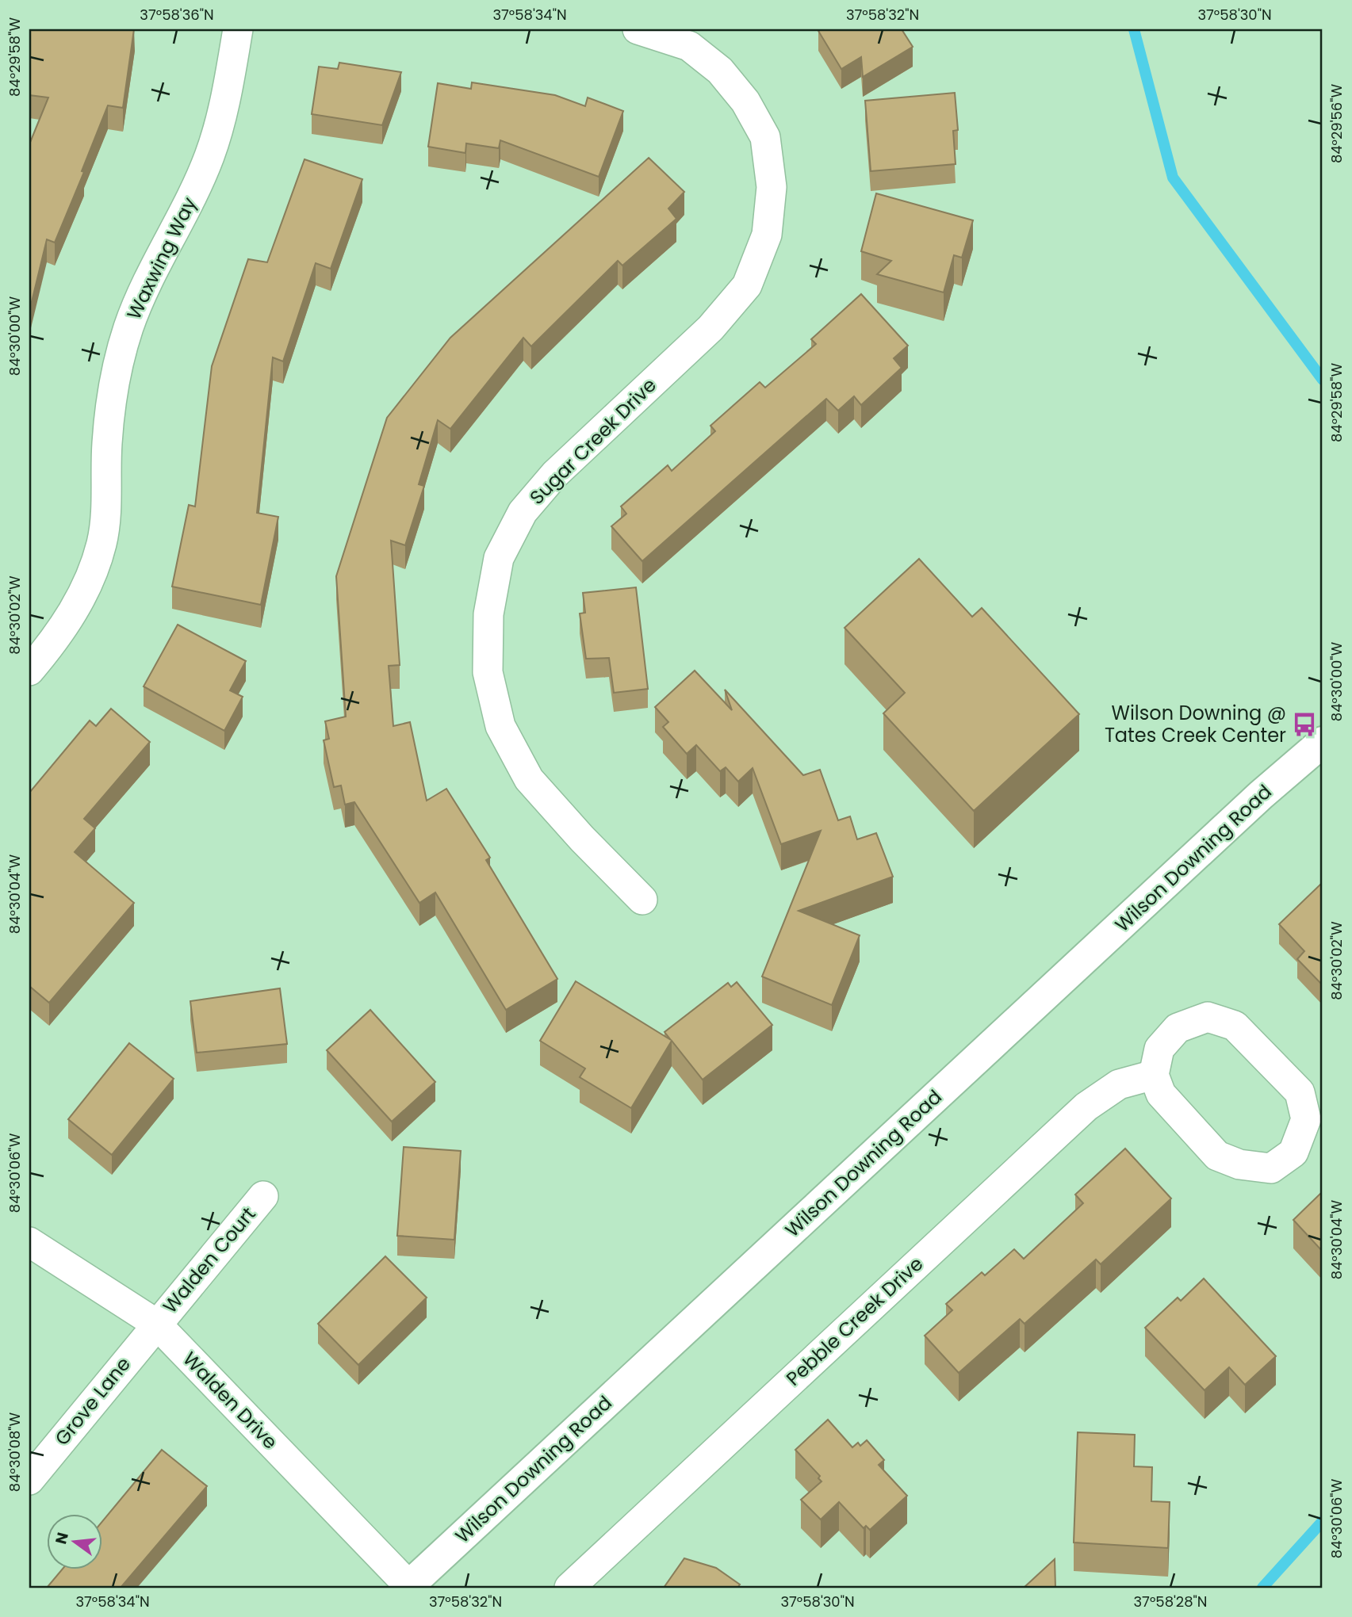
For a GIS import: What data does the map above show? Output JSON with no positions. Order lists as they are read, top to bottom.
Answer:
{
  "streets": {
    "street": [
      "Waxwing Way",
      "Sugar Creek Drive",
      "Wilson Downing Road",
      "Walden Court",
      "Pebble Creek Drive",
      "Walden Drive",
      "Grove Lane"
    ]
  },
  "crossings": [
    ["Wilson Downing Road", "Walden Drive"],
    ["Walden Court", "Walden Drive"],
    ["Walden Court", "Grove Lane"],
    ["Walden Drive", "Grove Lane"]
  ],
  "places": {
    "bus stop": ["Wilson Downing @ Tates Creek Center"]
  },
  "north": "left",
  "coordinates": [
    "37°58'36\"N",
    "37°58'34\"N",
    "37°58'32\"N",
    "37°58'30\"N",
    "84°29'58\"W",
    "84°29'56\"W",
    "84°30'00\"W",
    "84°30'02\"W",
    "84°30'04\"W",
    "84°30'06\"W",
    "84°30'08\"W",
    "37°58'28\"N"
  ]
}
